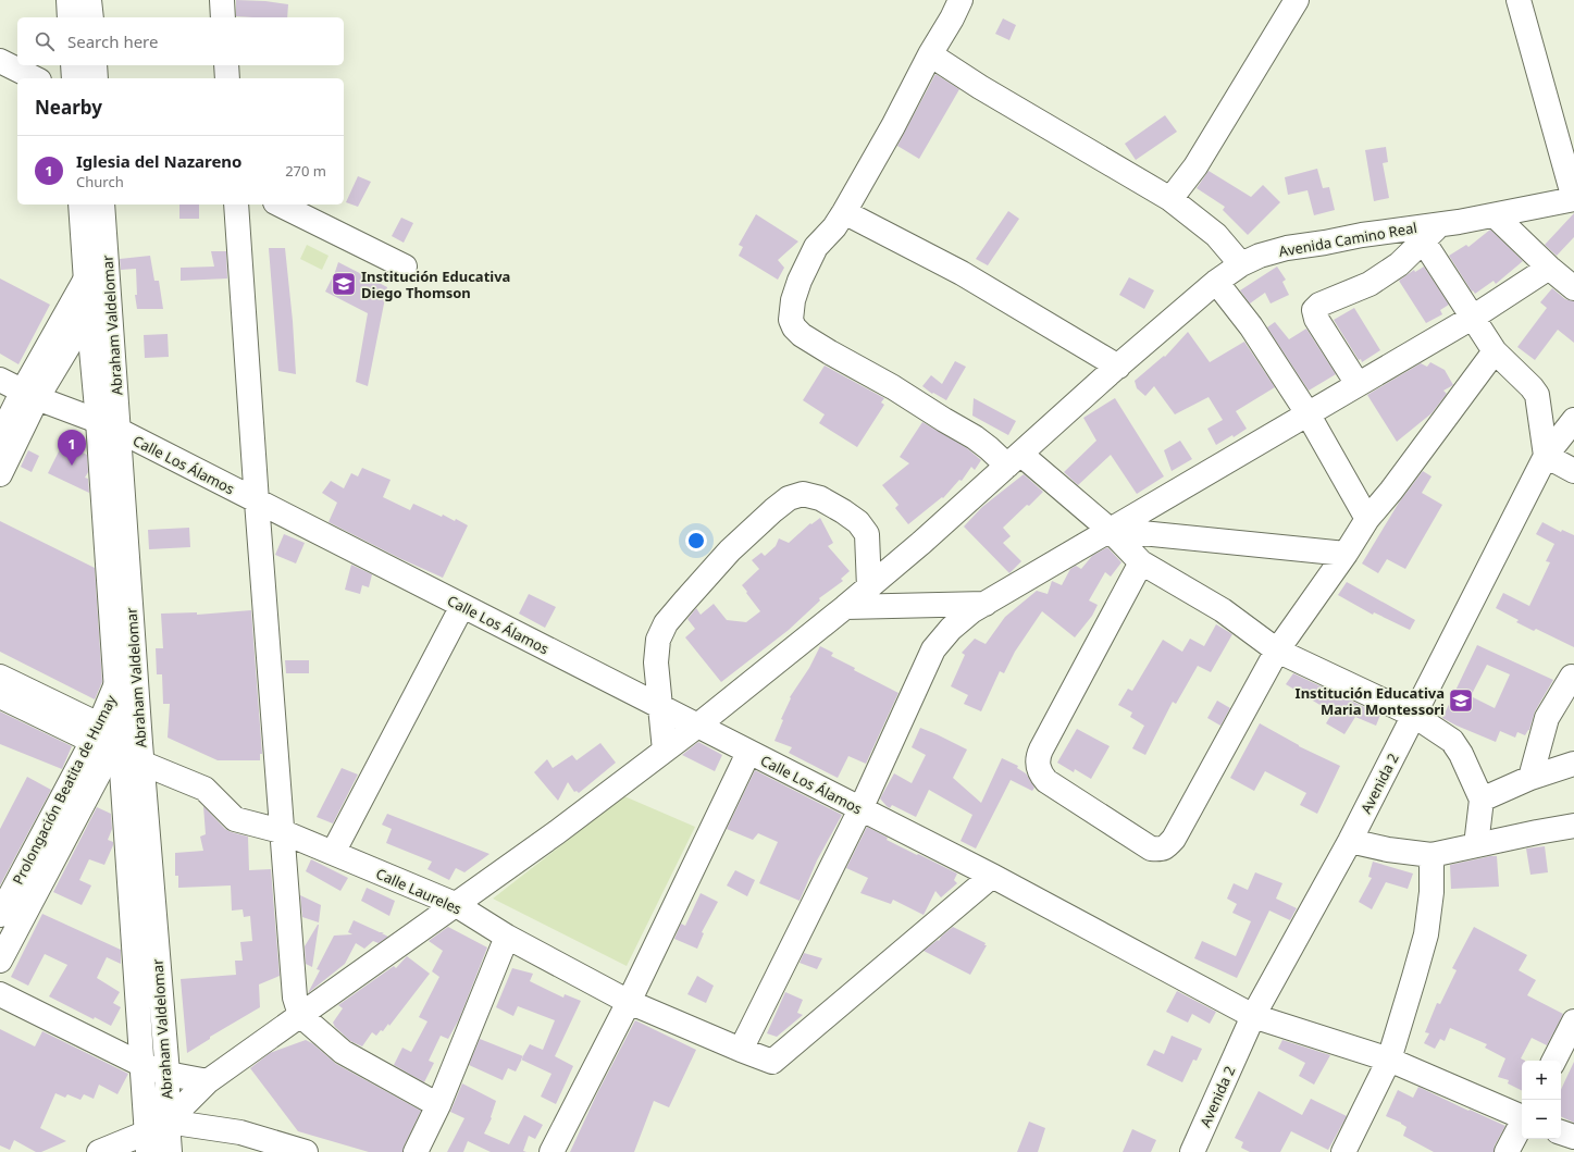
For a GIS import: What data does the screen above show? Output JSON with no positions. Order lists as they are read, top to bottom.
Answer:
{
  "streets": {
    "street": [
      "Avenida Camino Real",
      "Abraham Valdelomar",
      "Calle Los Álamos",
      "Avenida 2",
      "Prolongación Beatita de Humay",
      "Calle Laureles"
    ]
  },
  "crossings": [
    ["Avenida Camino Real", "Abraham Valdelomar"],
    ["Avenida Camino Real", "Calle Los Álamos"],
    ["Avenida Camino Real", "Calle Laureles"],
    ["Abraham Valdelomar", "Calle Los Álamos"],
    ["Abraham Valdelomar", "Prolongación Beatita de Humay"],
    ["Abraham Valdelomar", "Calle Laureles"],
    ["Calle Los Álamos", "Avenida 2"],
    ["Calle Los Álamos", "Calle Laureles"],
    ["Prolongación Beatita de Humay", "Calle Laureles"]
  ],
  "places": {
    "school or university": ["Institución Educativa Diego Thomson", "Institución Educativa Maria Montessori"]
  },
  "page": {
    "search": "Search here",
    "heading": "Nearby",
    "list": [
      {
        "mark": "1",
        "name": "Iglesia del Nazareno",
        "note": "Church",
        "value": "270 m"
      }
    ],
    "pins": "1",
    "map_buttons": ["+", "−"]
  }
}
